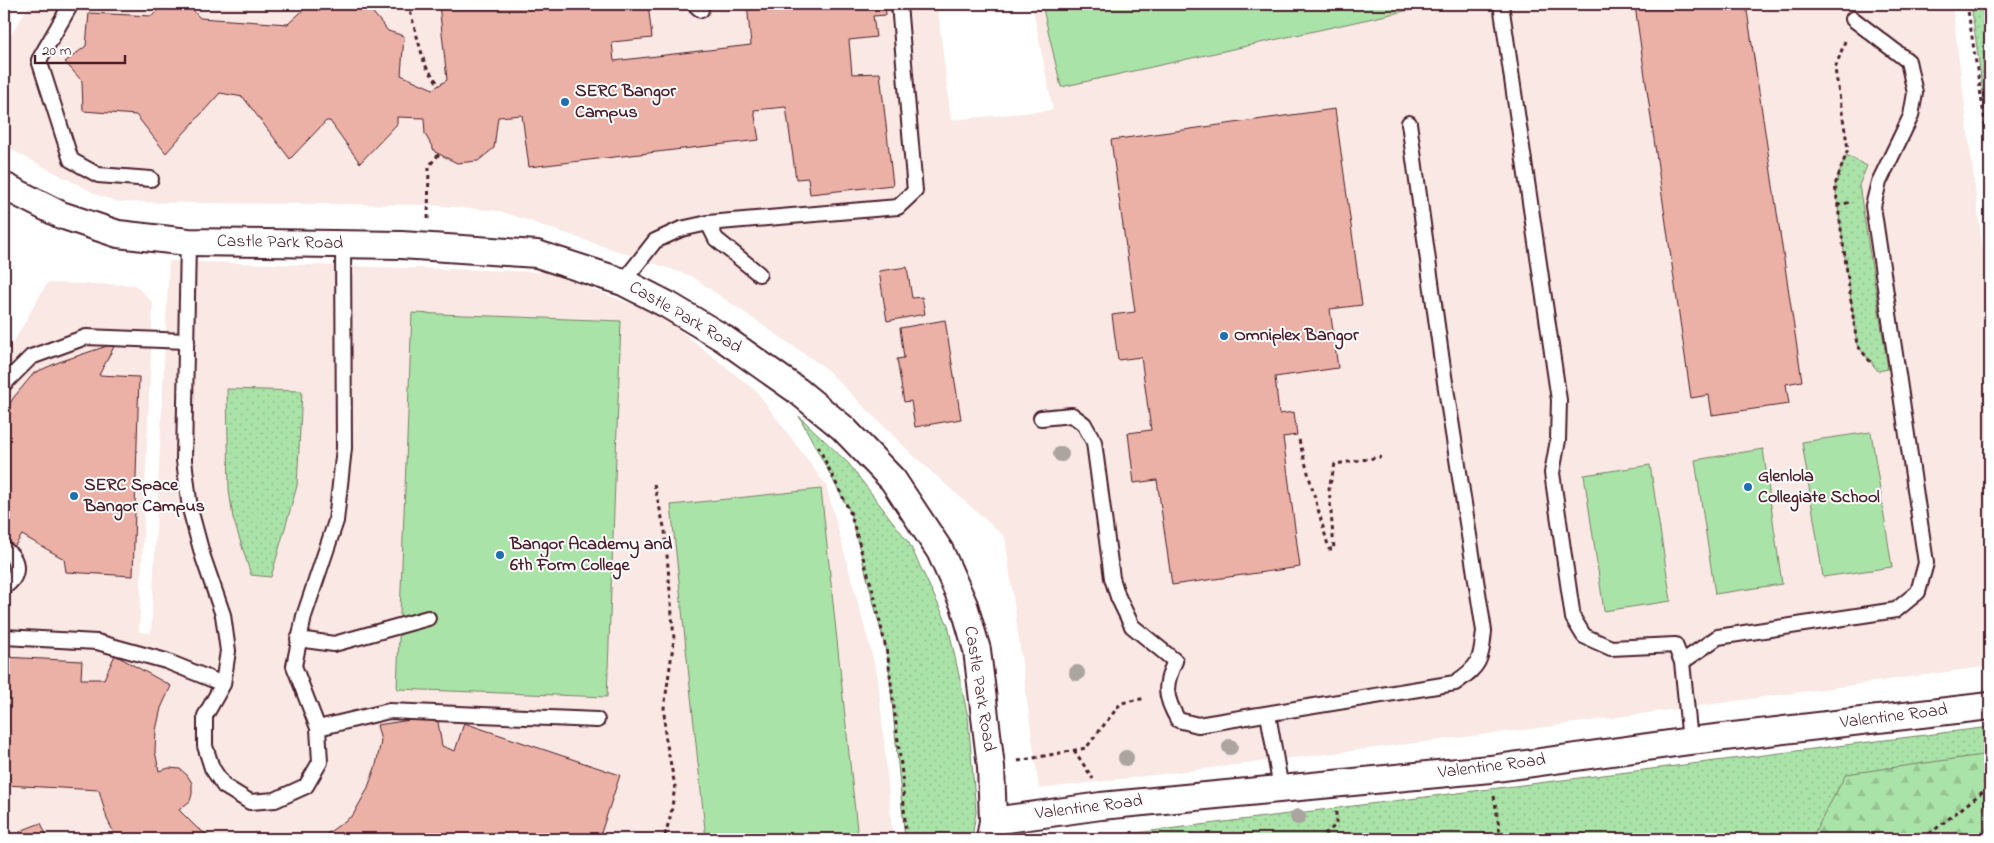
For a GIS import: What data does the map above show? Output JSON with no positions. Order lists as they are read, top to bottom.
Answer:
{
  "streets": {
    "street": ["Castle Park Road", "Valentine Road"]
  },
  "crossings": [
    ["Castle Park Road", "Valentine Road"]
  ],
  "places": [
    "SERC Bangor Campus",
    "Omniplex Bangor",
    "Glenlola Collegiate School",
    "SERC Space Bangor Campus",
    "Bangor Academy and 6th Form College"
  ],
  "scale_bar": "20 m"
}
